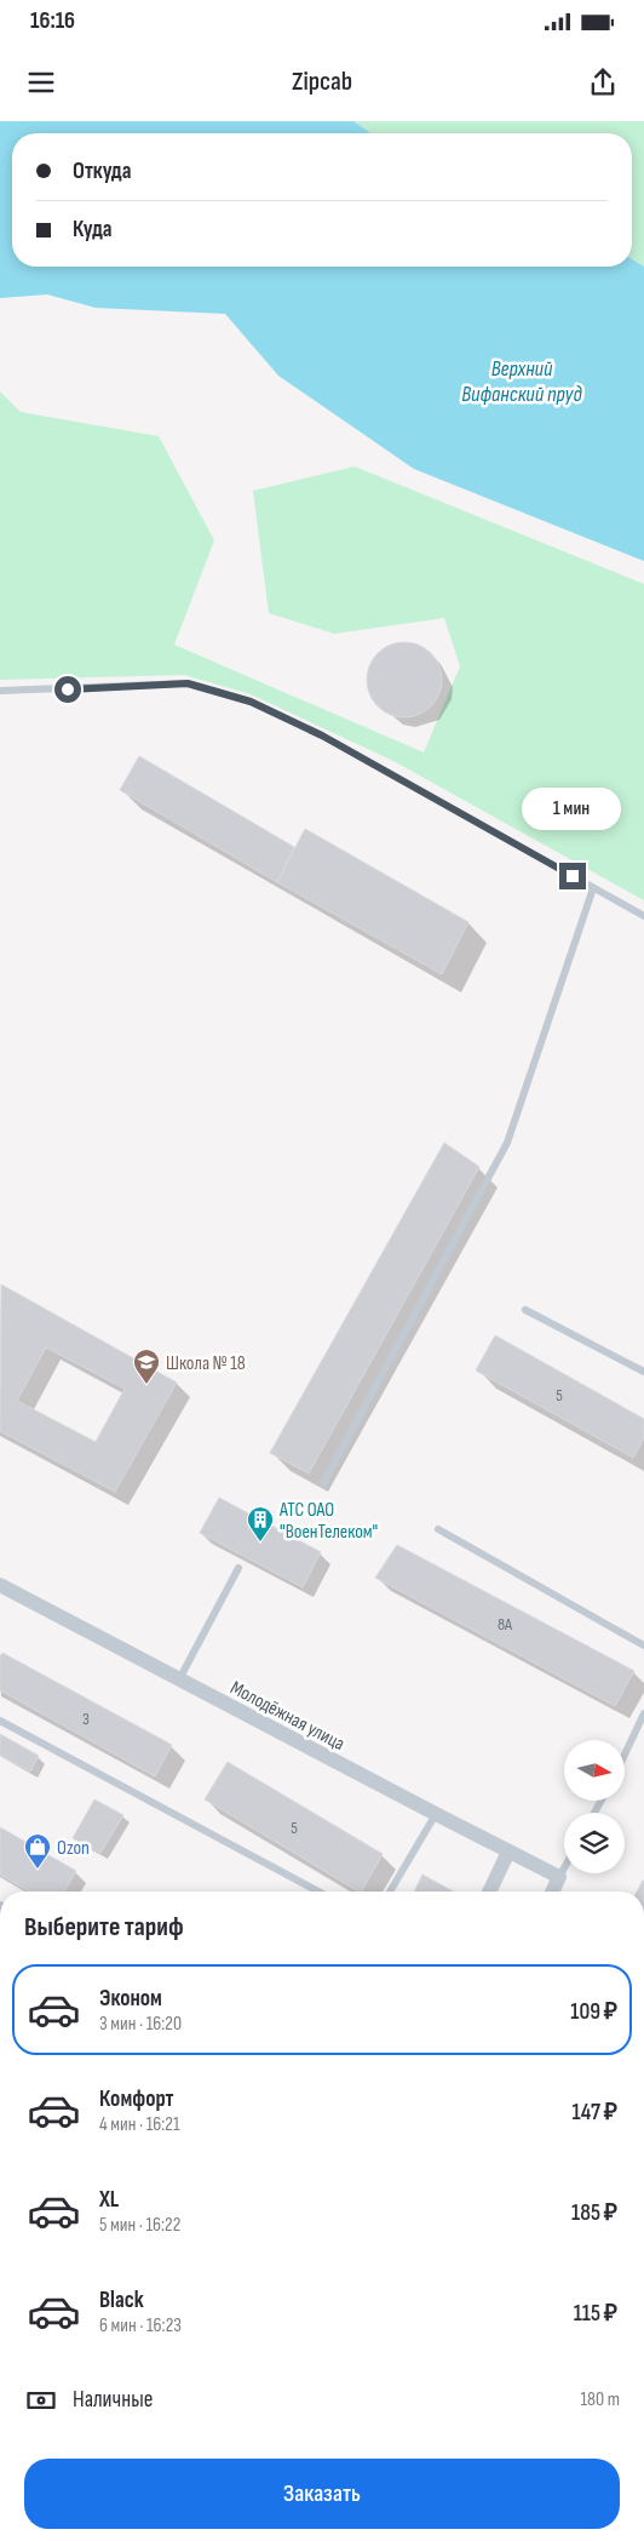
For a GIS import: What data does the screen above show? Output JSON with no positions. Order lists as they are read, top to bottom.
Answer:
{
  "streets": {
    "street": ["Молодёжная улица"]
  },
  "water": ["Верхний Вифанский пруд"],
  "places": {
    "school or university": ["Школа № 18"],
    "building": ["АТС ОАО \"ВоенТелеком\""],
    "shop": ["Ozon"]
  },
  "house_numbers": [
    "5",
    "8А",
    "3",
    "5"
  ],
  "north": "right",
  "page": {
    "status": "16:16",
    "header": "Zipcab",
    "banner": ["Откуда", "Куда"],
    "bubble": "1 мин",
    "heading": "Выберите тариф",
    "list": [
      {
        "name": "Эконом",
        "note": "3 мин · 16:20",
        "value": "109 ₽"
      },
      {
        "name": "Комфорт",
        "note": "4 мин · 16:21",
        "value": "147 ₽"
      },
      {
        "name": "XL",
        "note": "5 мин · 16:22",
        "value": "185 ₽"
      },
      {
        "name": "Black",
        "note": "6 мин · 16:23",
        "value": "115 ₽"
      }
    ],
    "pay": ["Наличные", "180 m"],
    "buttons": "Заказать"
  }
}
